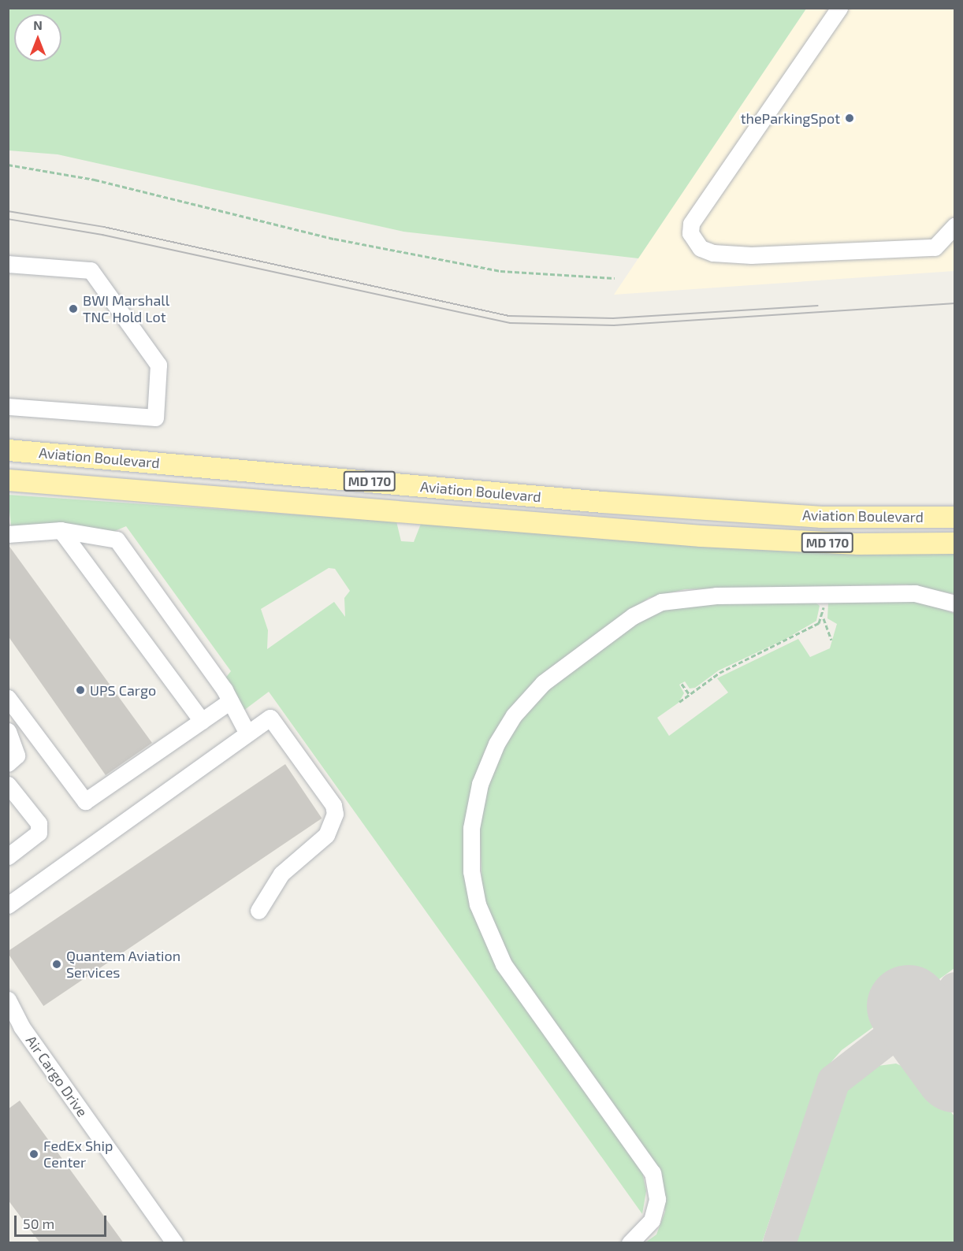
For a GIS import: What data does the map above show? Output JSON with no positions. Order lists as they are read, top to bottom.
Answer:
{
  "streets": {
    "main road": ["Aviation Boulevard", "MD 170"],
    "lane": ["Air Cargo Drive"]
  },
  "crossings": [
    ["Aviation Boulevard", "MD 170"]
  ],
  "places": [
    "theParkingSpot",
    "BWI Marshall TNC Hold Lot",
    "UPS Cargo",
    "Quantem Aviation Services",
    "FedEx Ship Center"
  ],
  "scale_bar": "50 m",
  "north": "top"
}
